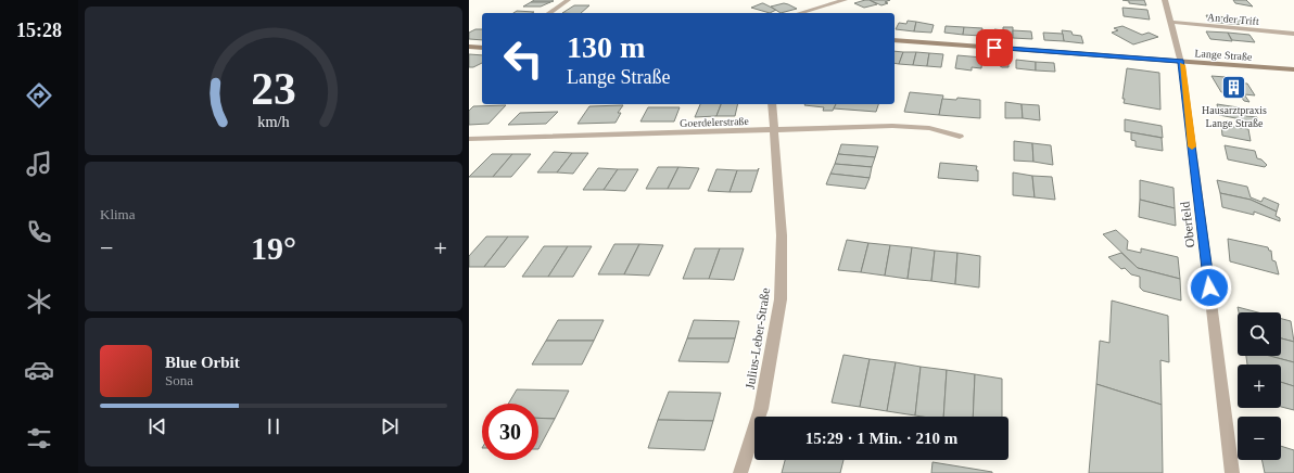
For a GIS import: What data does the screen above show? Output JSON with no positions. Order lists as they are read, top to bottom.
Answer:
{
  "streets": {
    "street": [
      "An der Trift",
      "Lange Straße",
      "Goerdelerstraße",
      "Oberfeld",
      "Julius-Leber-Straße"
    ]
  },
  "crossings": [
    ["An der Trift", "Oberfeld"],
    ["Lange Straße", "Oberfeld"],
    ["Goerdelerstraße", "Julius-Leber-Straße"]
  ],
  "places": {
    "building": ["Hausarztpraxis Lange Straße"]
  },
  "page": {
    "tabs": "15:28",
    "turn": ["130 m", "Lange Straße"],
    "tile": "Klima",
    "heat": ["−", "19°", "+"],
    "map_buttons": ["+", "−"],
    "song": ["Blue Orbit", "Sona"],
    "limit": "30",
    "trip": "15:29 · 1 Min. · 210 m",
    "gauge": ["23", "km/h"]
  }
}
